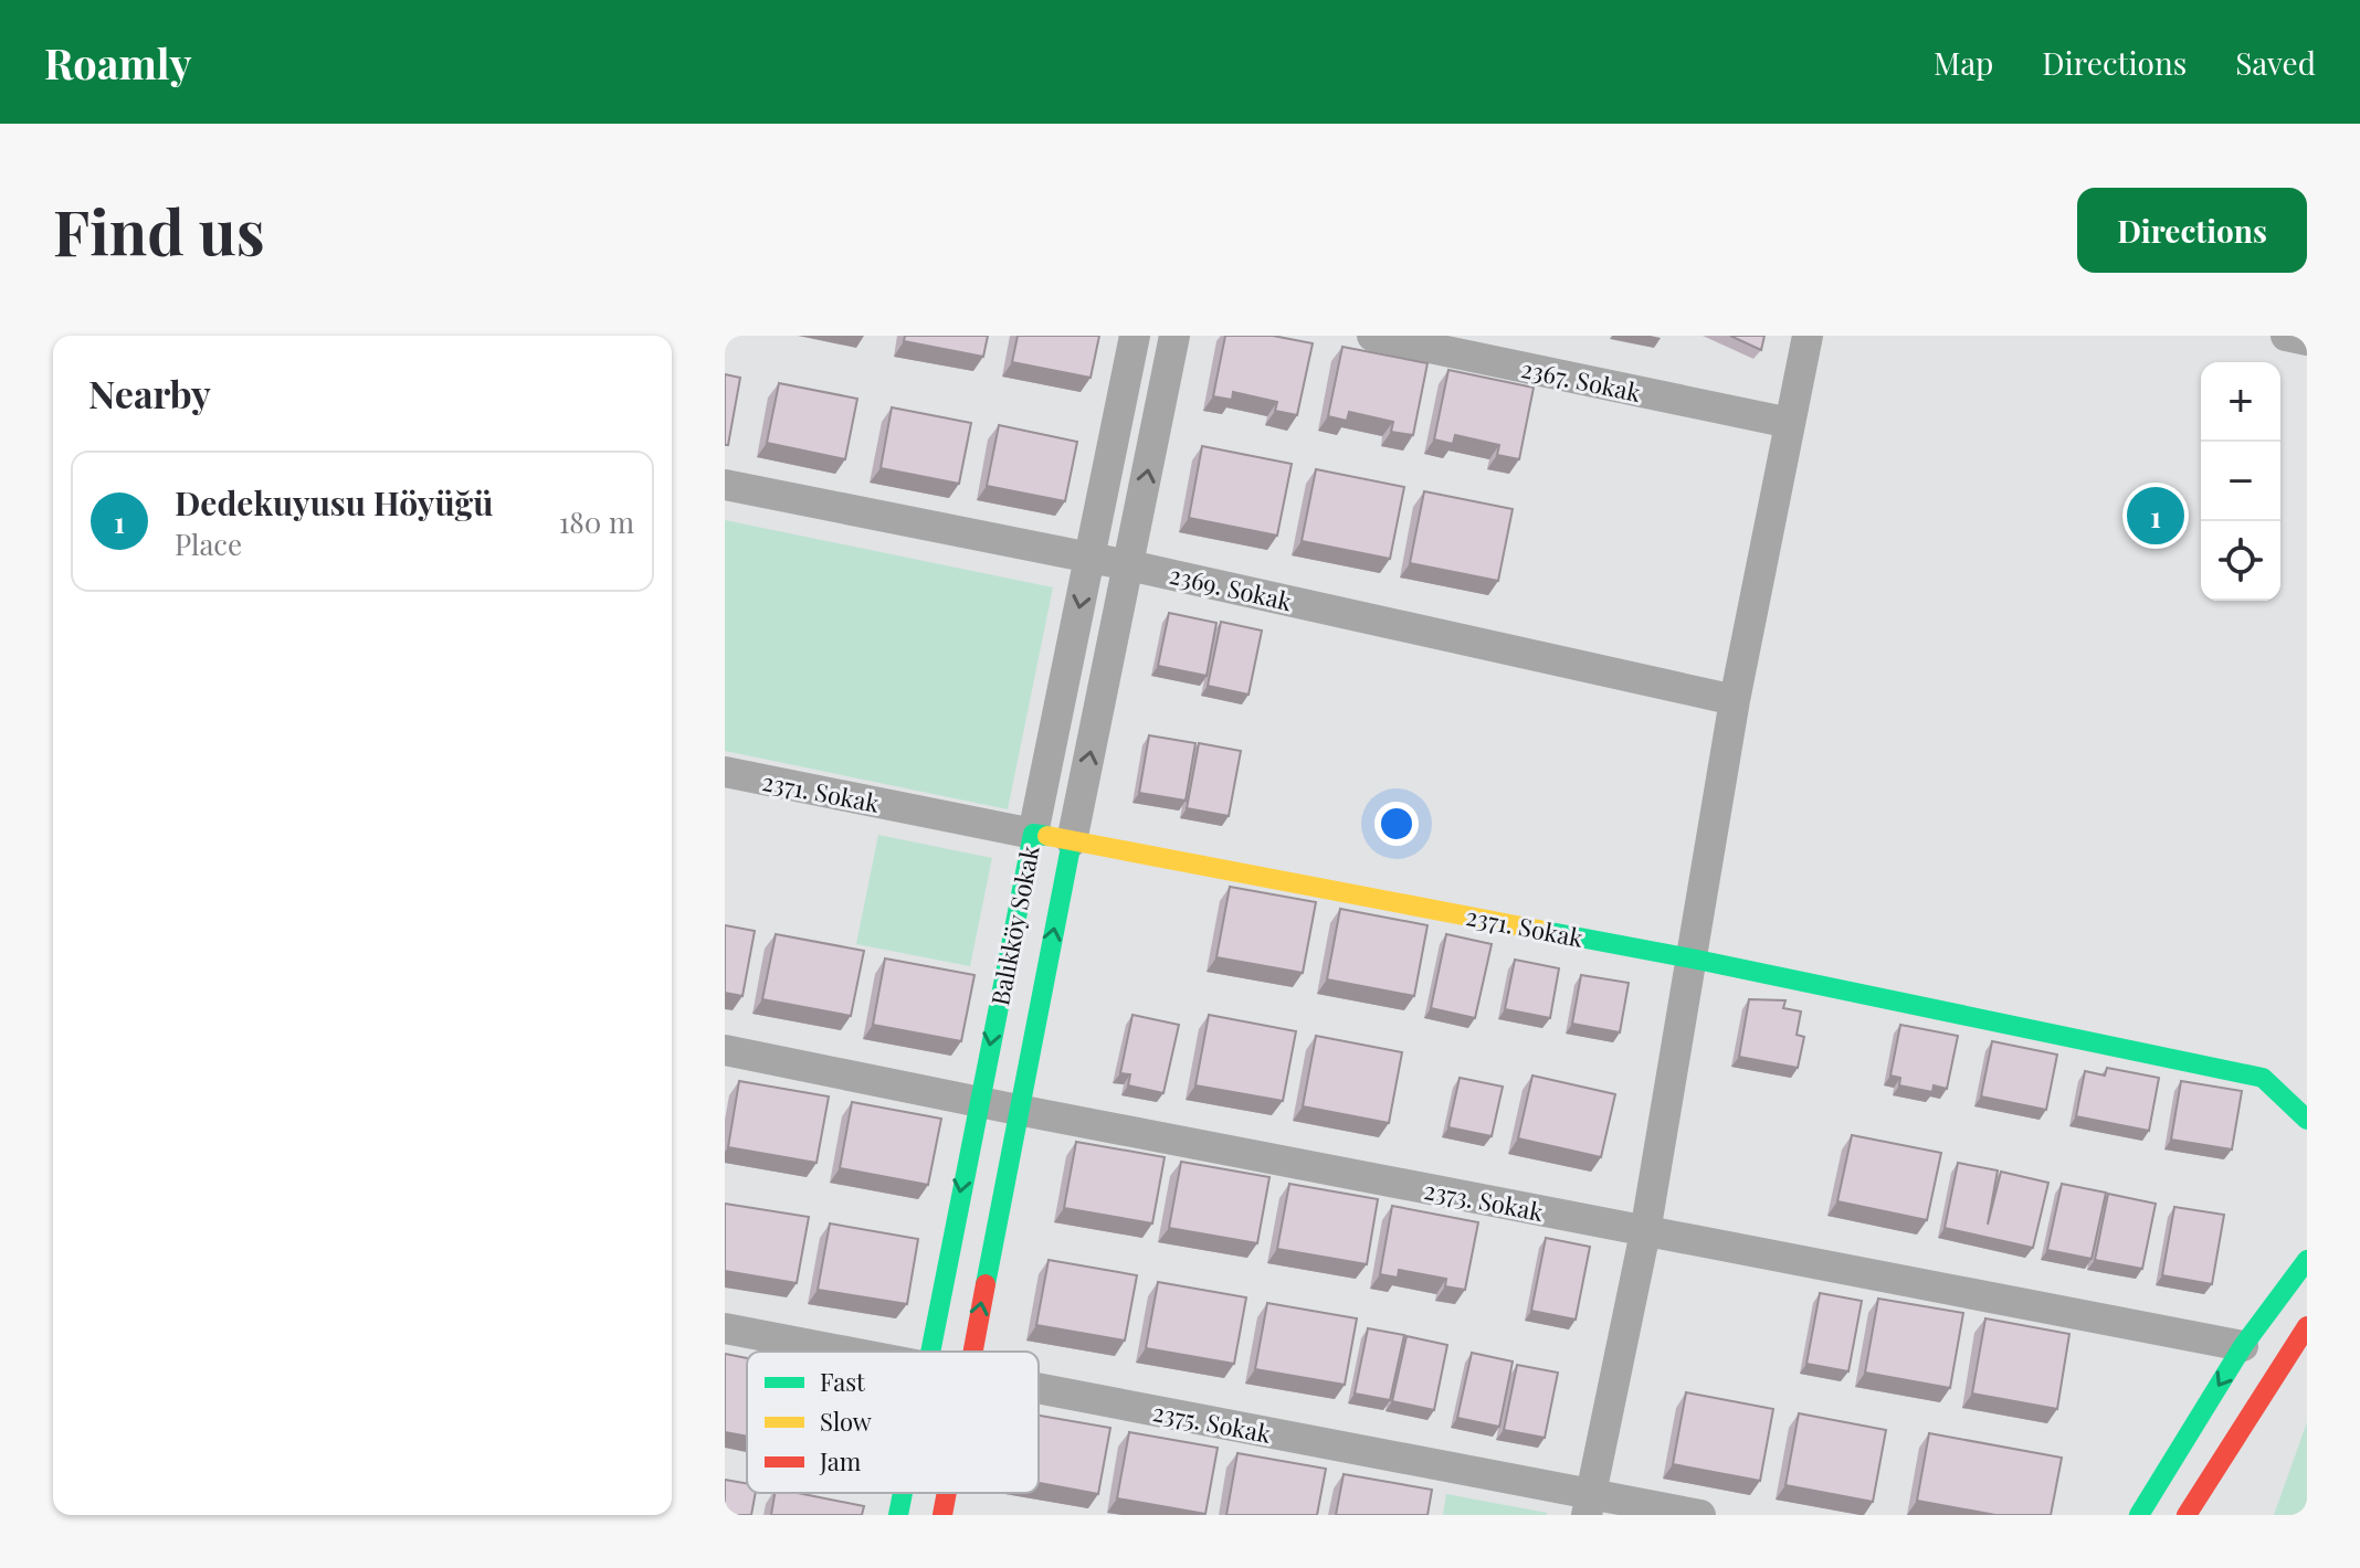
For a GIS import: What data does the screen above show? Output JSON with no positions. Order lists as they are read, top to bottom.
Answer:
{
  "streets": {
    "street": [
      "2367. Sokak",
      "2369. Sokak",
      "2371. Sokak",
      "Balıkköy Sokak",
      "2373. Sokak",
      "2375. Sokak"
    ]
  },
  "crossings": [
    ["2369. Sokak", "Balıkköy Sokak"],
    ["2371. Sokak", "Balıkköy Sokak"],
    ["Balıkköy Sokak", "2373. Sokak"]
  ],
  "legend": ["Fast", "Slow", "Jam"],
  "page": {
    "header": "Roamly",
    "nav": ["Map", "Directions", "Saved"],
    "buttons": "Directions",
    "title": "Find us",
    "heading": "Nearby",
    "map_buttons": ["+", "−"],
    "list": [
      {
        "mark": "1",
        "name": "Dedekuyusu Höyüğü",
        "note": "Place",
        "value": "180 m"
      }
    ],
    "pins": "1"
  }
}
